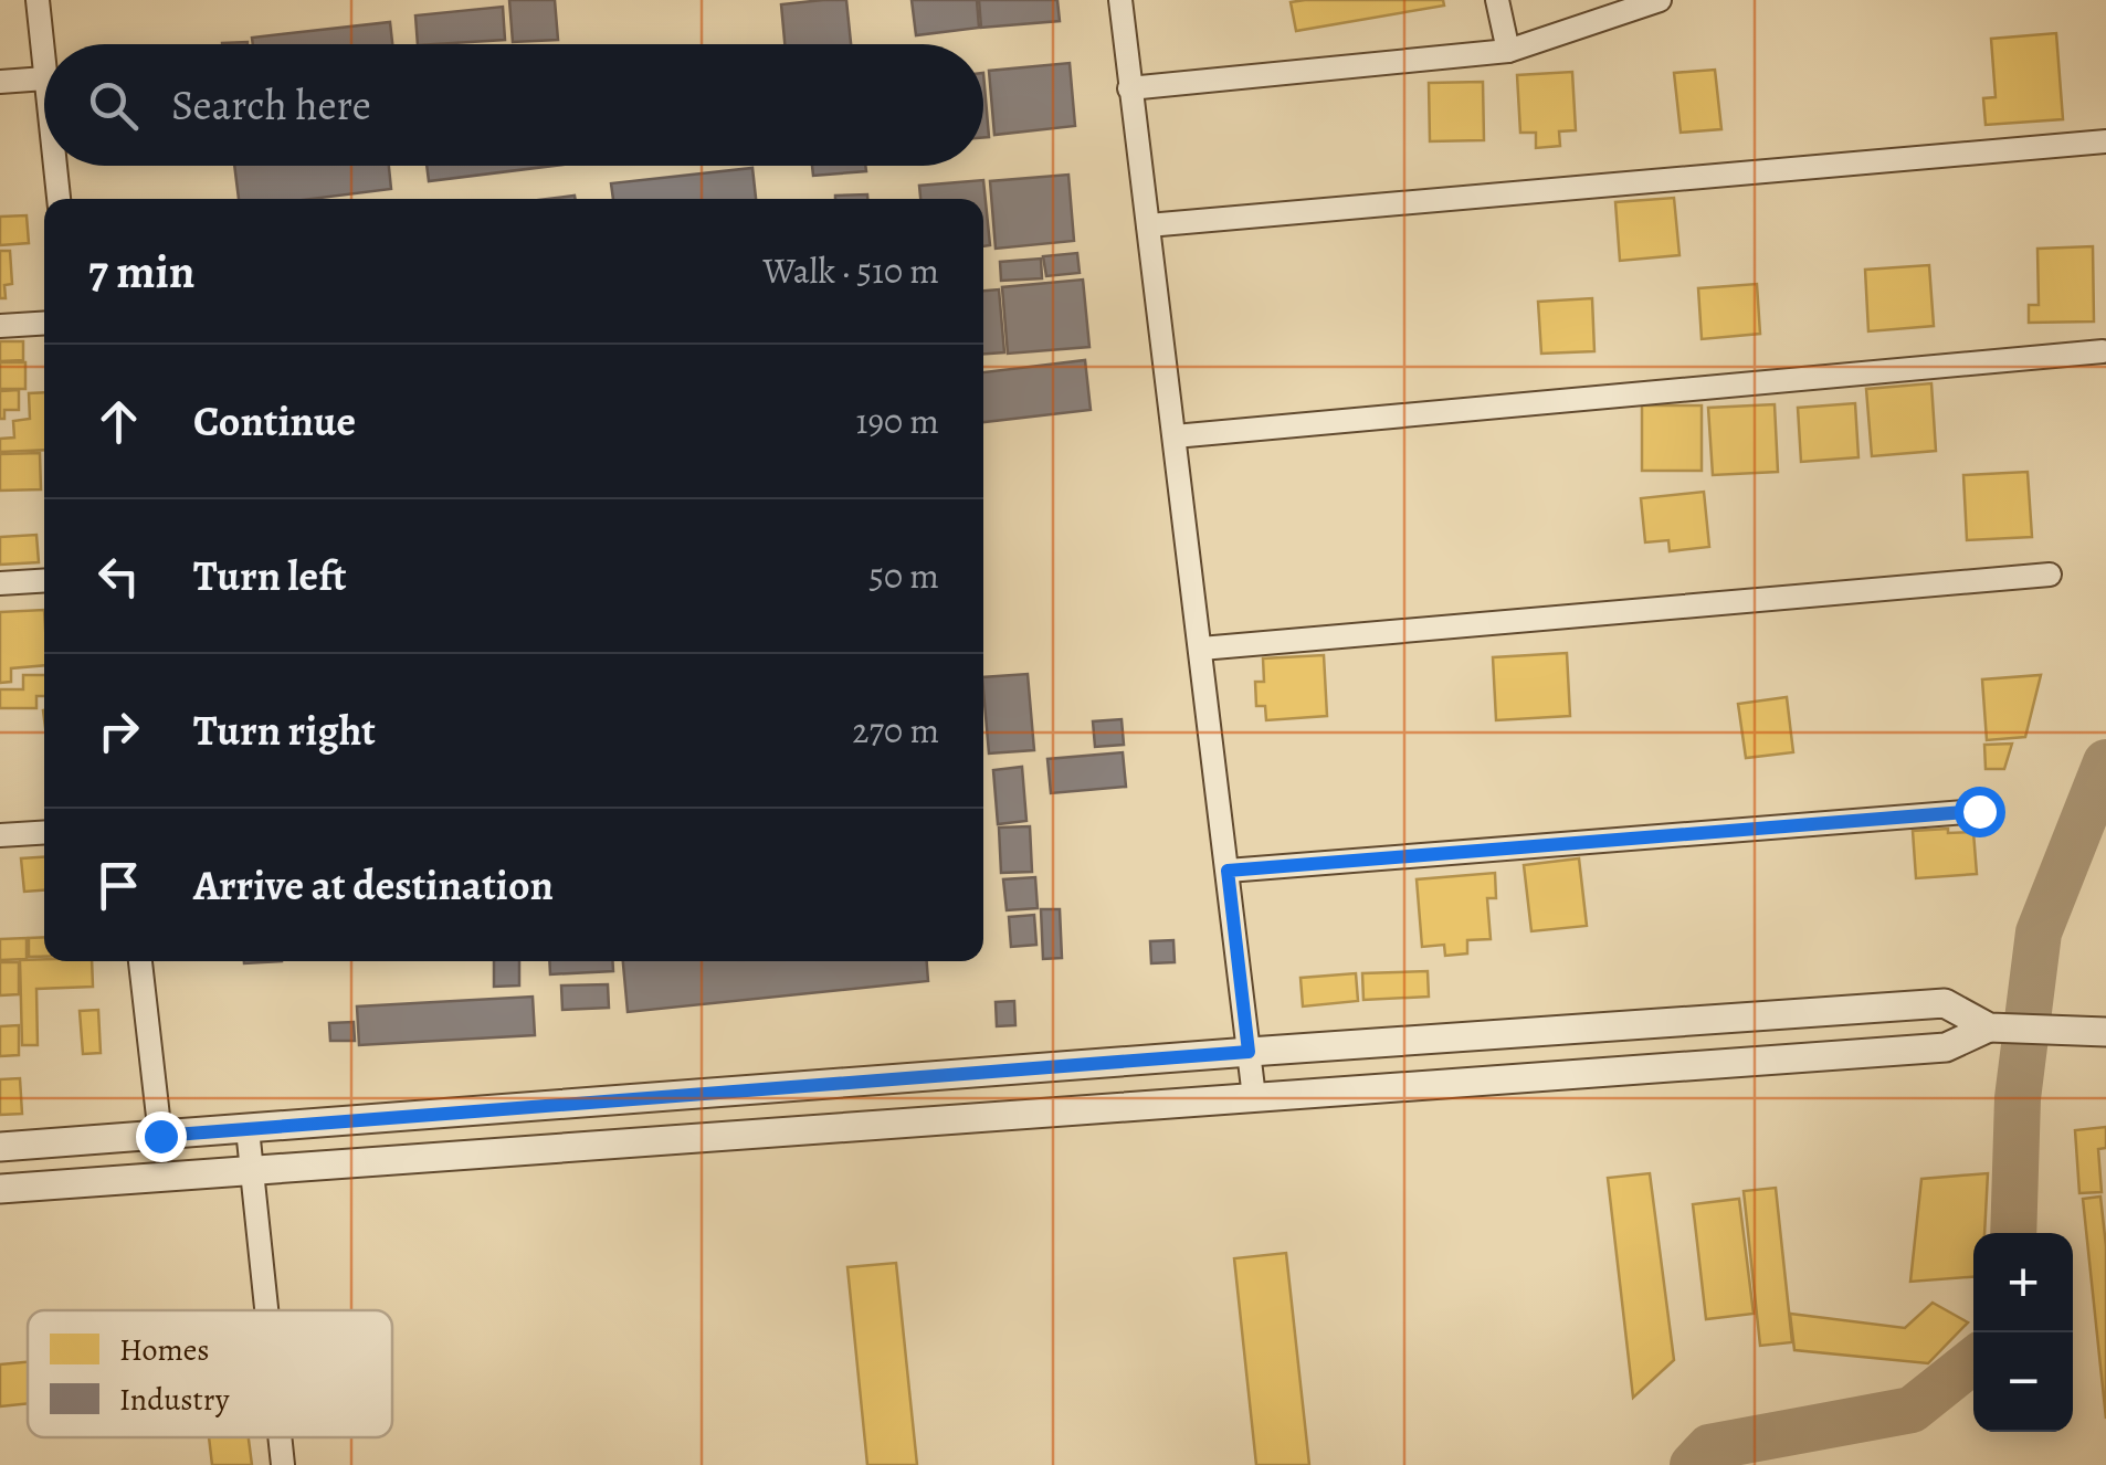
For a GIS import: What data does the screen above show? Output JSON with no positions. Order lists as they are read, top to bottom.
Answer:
{
  "legend": ["Homes", "Industry"],
  "page": {
    "search": "Search here",
    "heading": ["7 min", "Walk · 510 m"],
    "list": [
      ["Continue", "190 m"],
      ["Turn left", "50 m"],
      ["Turn right", "270 m"],
      "Arrive at destination"
    ],
    "map_buttons": ["+", "−"]
  }
}
